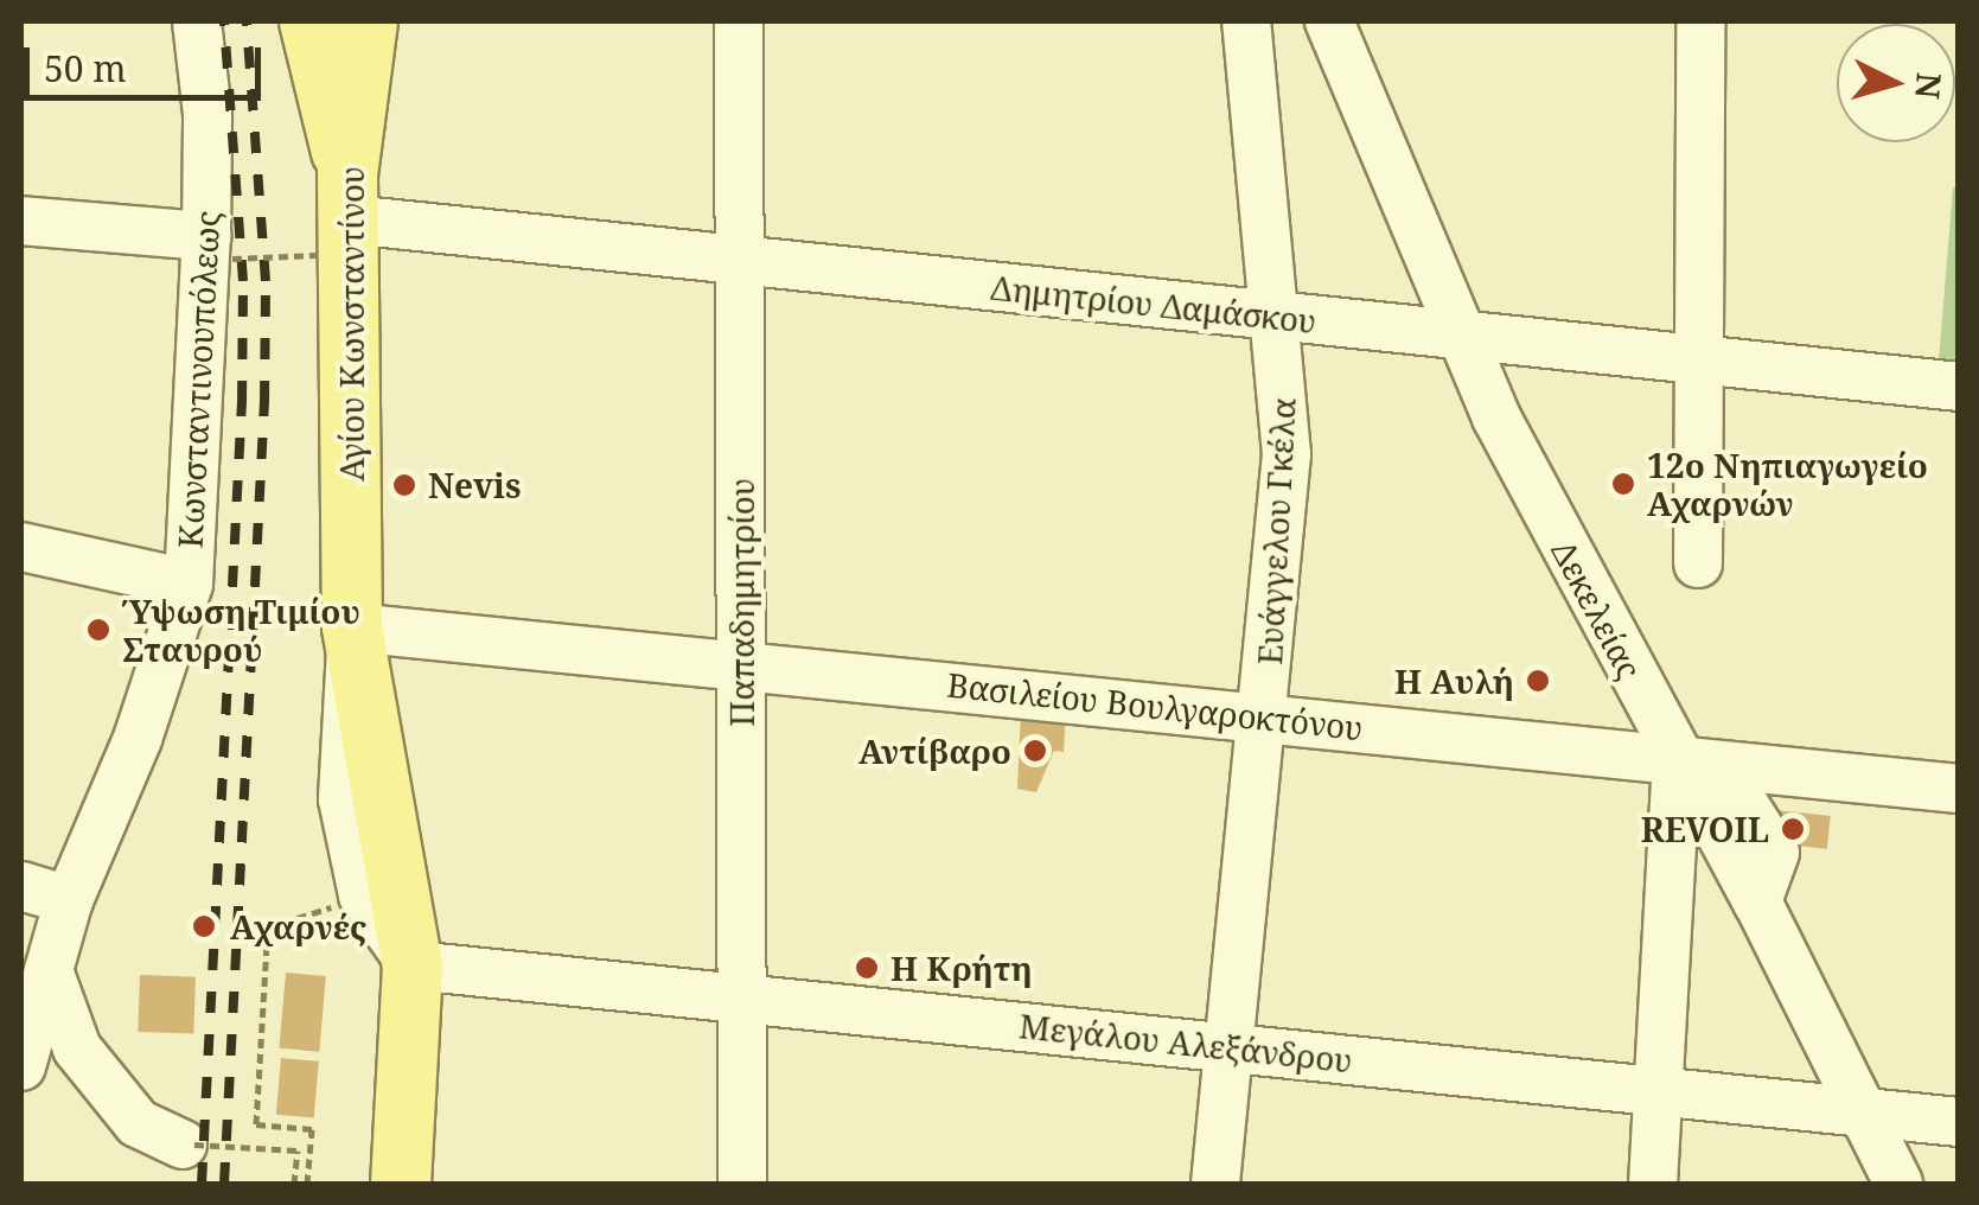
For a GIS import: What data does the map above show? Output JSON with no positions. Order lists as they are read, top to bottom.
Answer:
{
  "streets": {
    "main road": ["Αγίου Κωνσταντίνου"],
    "street": [
      "Δημητρίου Δαμάσκου",
      "Κωνσταντινουπόλεως",
      "Ευάγγελου Γκέλα",
      "Παπαδημητρίου",
      "Δεκελείας",
      "Βασιλείου Βουλγαροκτόνου",
      "Μεγάλου Αλεξάνδρου"
    ]
  },
  "crossings": [
    ["Δημητρίου Δαμάσκου", "Αγίου Κωνσταντίνου"],
    ["Δημητρίου Δαμάσκου", "Ευάγγελου Γκέλα"],
    ["Δημητρίου Δαμάσκου", "Παπαδημητρίου"],
    ["Δημητρίου Δαμάσκου", "Δεκελείας"],
    ["Αγίου Κωνσταντίνου", "Βασιλείου Βουλγαροκτόνου"],
    ["Αγίου Κωνσταντίνου", "Μεγάλου Αλεξάνδρου"],
    ["Ευάγγελου Γκέλα", "Βασιλείου Βουλγαροκτόνου"],
    ["Ευάγγελου Γκέλα", "Μεγάλου Αλεξάνδρου"],
    ["Παπαδημητρίου", "Βασιλείου Βουλγαροκτόνου"],
    ["Παπαδημητρίου", "Μεγάλου Αλεξάνδρου"],
    ["Δεκελείας", "Βασιλείου Βουλγαροκτόνου"],
    ["Δεκελείας", "Μεγάλου Αλεξάνδρου"]
  ],
  "places": [
    "12ο Νηπιαγωγείο Αχαρνών",
    "Nevis",
    "Ύψωση Τιμίου Σταυρού",
    "Η Αυλή",
    "Αντίβαρο",
    "REVOIL",
    "Αχαρνές",
    "Η Κρήτη"
  ],
  "scale_bar": "50 m",
  "north": "right"
}
